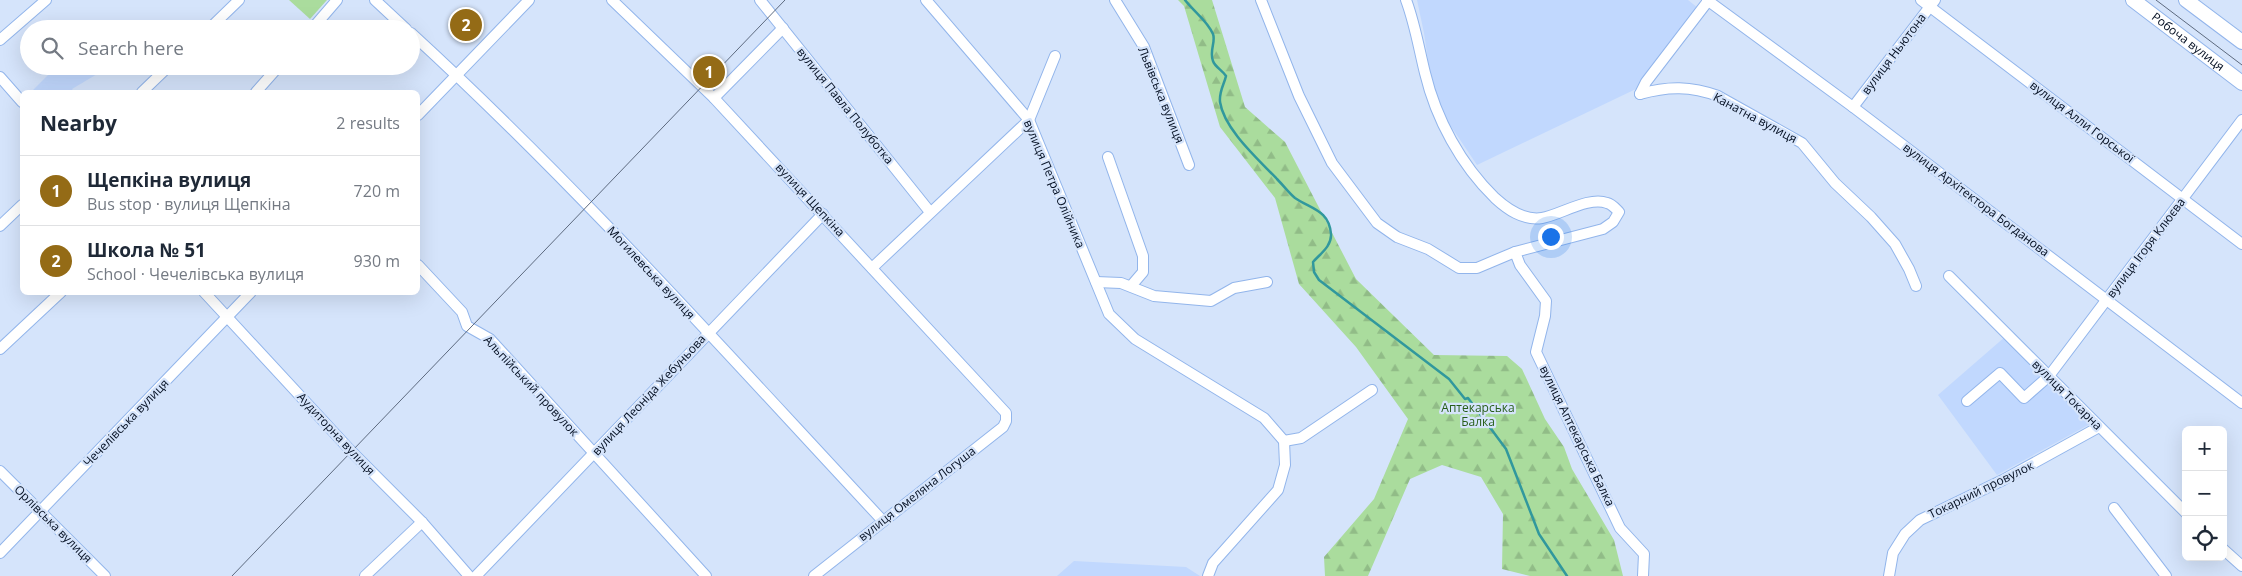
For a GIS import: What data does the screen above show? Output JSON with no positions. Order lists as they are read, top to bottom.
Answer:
{
  "streets": {
    "main road": ["Робоча вулиця"],
    "street": [
      "вулиця Ньютона",
      "Львівська вулиця",
      "вулиця Павла Полуботка",
      "Канатна вулиця",
      "вулиця Алли Горської",
      "вулиця Петра Олійника",
      "вулиця Щепкіна",
      "вулиця Архітектора Богданова",
      "вулиця Ігоря Клюєва",
      "Могилевська вулиця",
      "Альпійський провулок",
      "вулиця Леоніда Жебуньова",
      "вулиця Токарна",
      "Чечелівська вулиця",
      "Аудиторна вулиця",
      "вулиця Аптекарська Балка",
      "Токарний провулок",
      "вулиця Омеляна Логуша",
      "Орлівська вулиця"
    ]
  },
  "crossings": [
    ["вулиця Ньютона", "вулиця Алли Горської"],
    ["вулиця Ньютона", "вулиця Архітектора Богданова"],
    ["Канатна вулиця", "вулиця Архітектора Богданова"],
    ["вулиця Алли Горської", "вулиця Ігоря Клюєва"],
    ["вулиця Щепкіна", "вулиця Леоніда Жебуньова"],
    ["вулиця Щепкіна", "вулиця Омеляна Логуша"],
    ["вулиця Архітектора Богданова", "вулиця Ігоря Клюєва"],
    ["вулиця Ігоря Клюєва", "вулиця Токарна"],
    ["Могилевська вулиця", "вулиця Леоніда Жебуньова"],
    ["Могилевська вулиця", "вулиця Омеляна Логуша"],
    ["Альпійський провулок", "вулиця Леоніда Жебуньова"],
    ["вулиця Токарна", "Токарний провулок"],
    ["Чечелівська вулиця", "Аудиторна вулиця"],
    ["Чечелівська вулиця", "Орлівська вулиця"]
  ],
  "parks": ["Аптекарська Балка"],
  "page": {
    "pins": ["2", "1"],
    "search": "Search here",
    "heading": ["Nearby", "2 results"],
    "list": [
      {
        "mark": "1",
        "name": "Щепкіна вулиця",
        "note": "Bus stop · вулиця Щепкіна",
        "value": "720 m"
      },
      {
        "mark": "2",
        "name": "Школа № 51",
        "note": "School · Чечелівська вулиця",
        "value": "930 m"
      }
    ],
    "map_buttons": ["+", "−"]
  }
}
